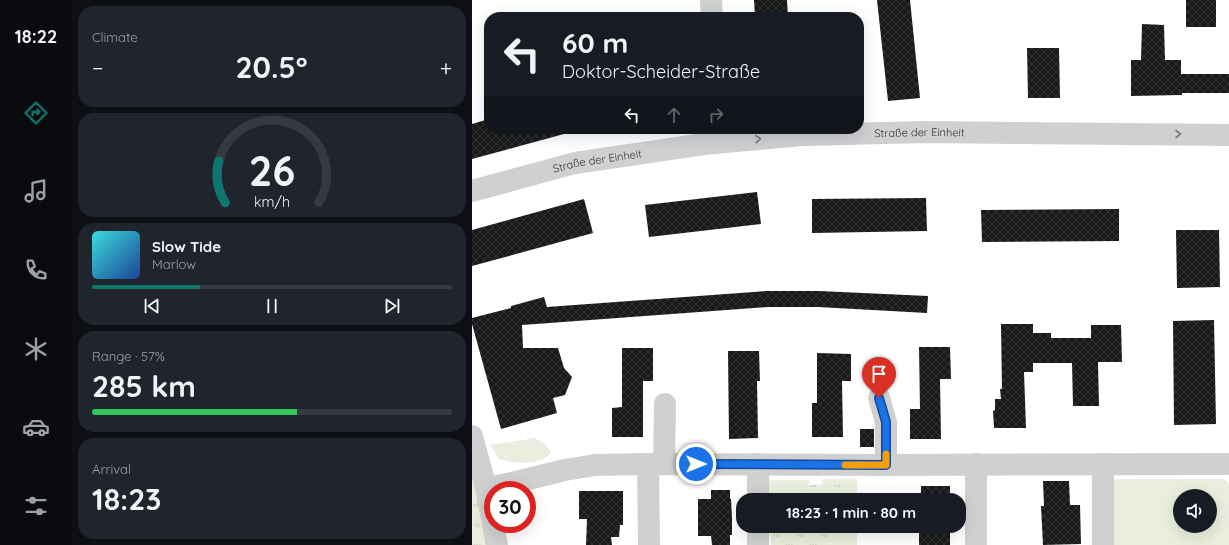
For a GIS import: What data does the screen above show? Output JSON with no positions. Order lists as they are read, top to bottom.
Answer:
{
  "streets": {
    "street": ["Straße der Einheit"]
  },
  "one_way": ["Straße der Einheit"],
  "page": {
    "tabs": "18:22",
    "tile": [
      "Climate",
      ["Range · 57%", "285 km"],
      ["Arrival", "18:23"]
    ],
    "turn": ["60 m", "Doktor-Scheider-Straße"],
    "heat": ["−", "20.5°", "+"],
    "song": ["Slow Tide", "Marlow"],
    "limit": "30",
    "trip": "18:23 · 1 min · 80 m",
    "gauge": ["26", "km/h"]
  }
}
